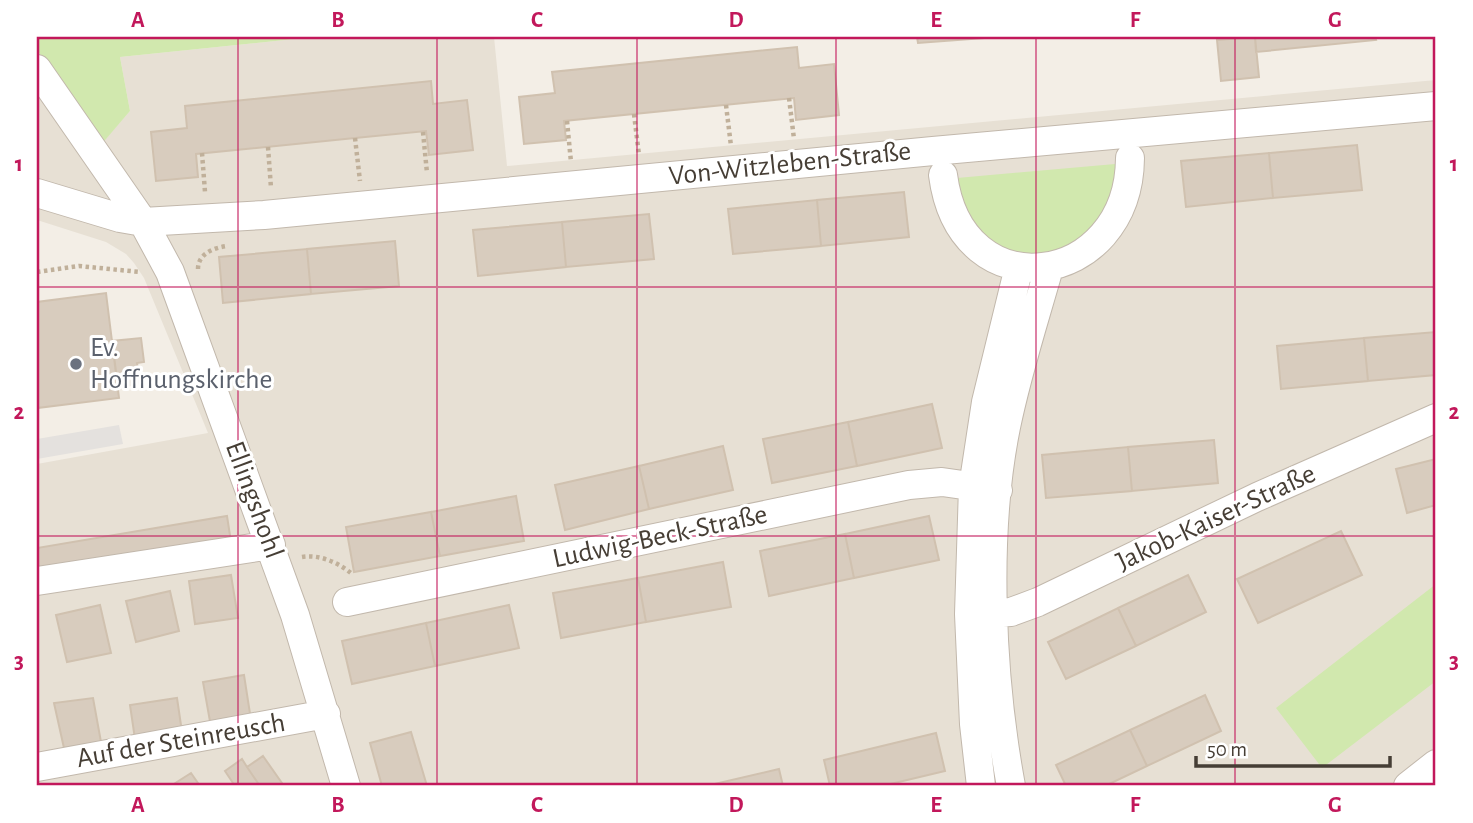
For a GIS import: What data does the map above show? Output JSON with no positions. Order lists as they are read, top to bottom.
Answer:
{
  "streets": {
    "street": [
      "Von-Witzleben-Straße",
      "Ellingshohl",
      "Jakob-Kaiser-Straße",
      "Ludwig-Beck-Straße",
      "Auf der Steinreusch"
    ]
  },
  "crossings": [
    ["Von-Witzleben-Straße", "Ellingshohl"],
    ["Ellingshohl", "Auf der Steinreusch"]
  ],
  "places": ["Ev. Hoffnungskirche"],
  "scale_bar": "50 m",
  "grid": {
    "columns": [
      "A",
      "B",
      "C",
      "D",
      "E",
      "F",
      "G"
    ],
    "rows": ["1", "2", "3"]
  }
}
